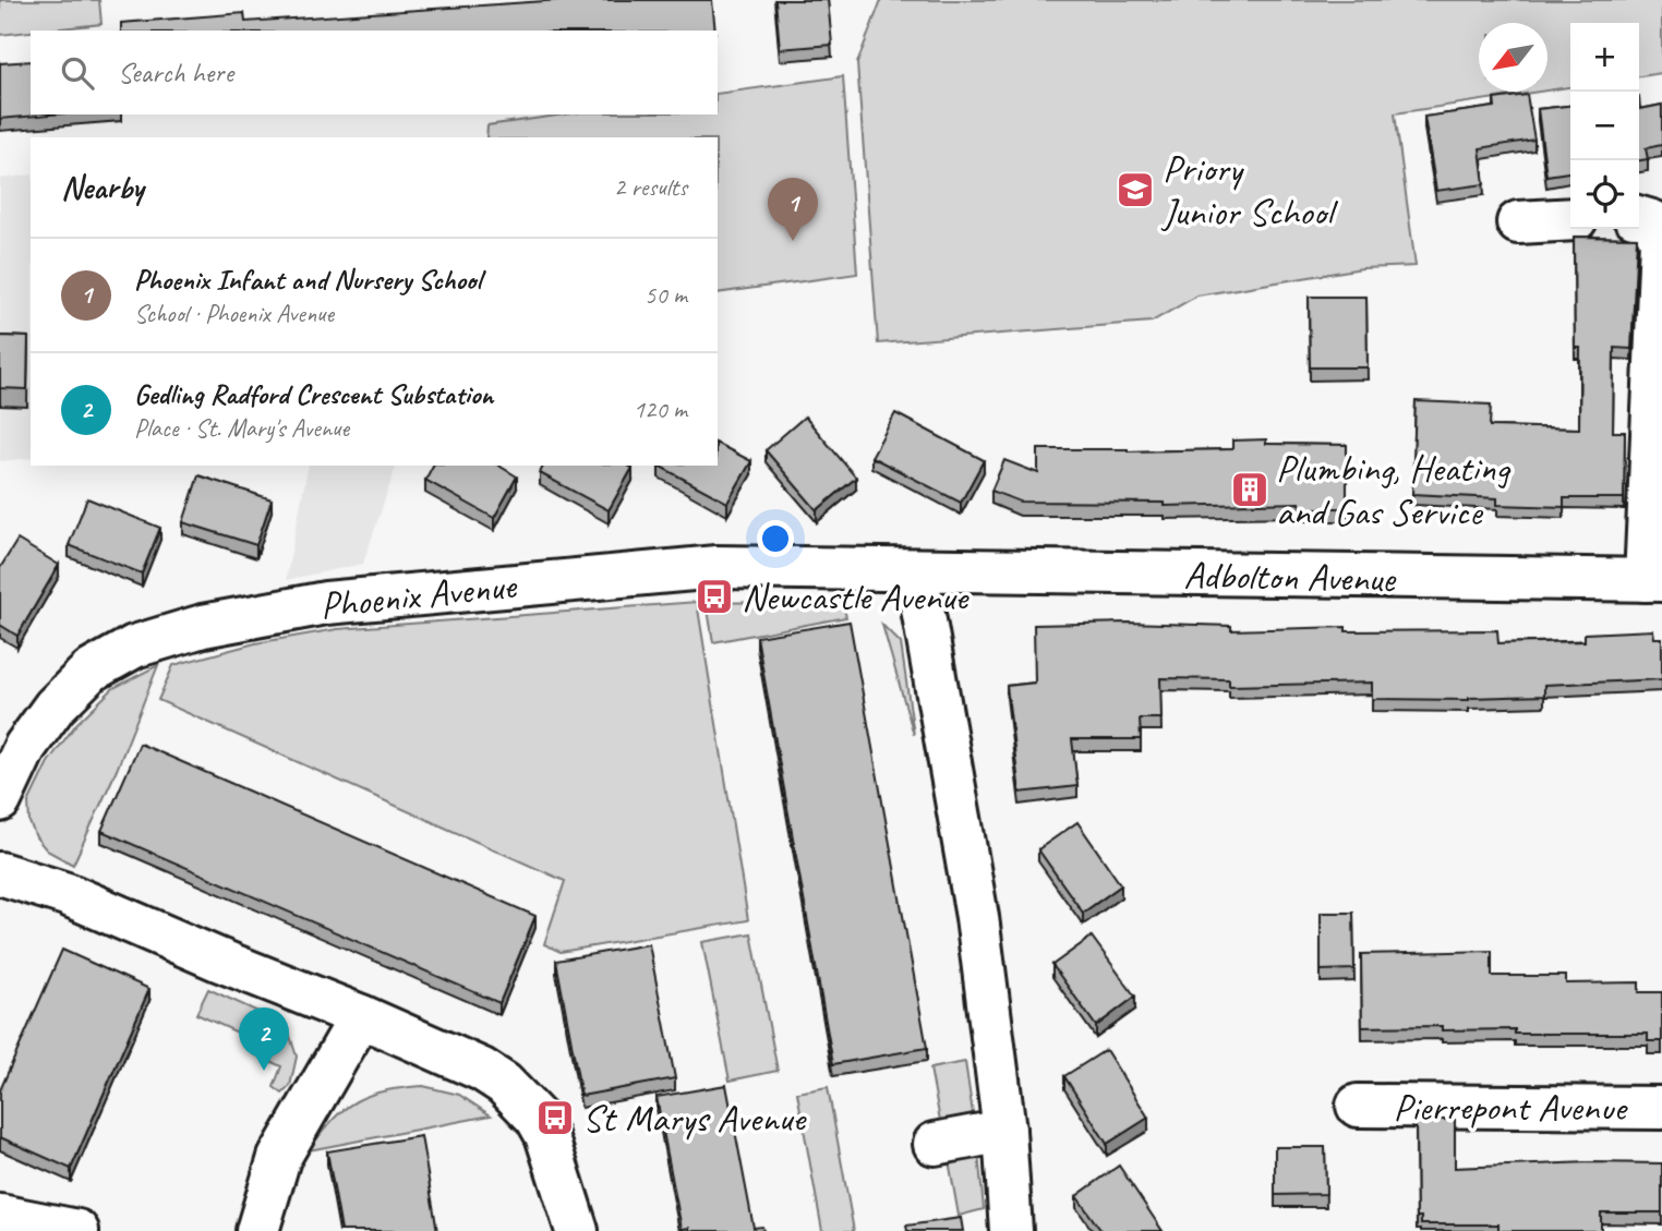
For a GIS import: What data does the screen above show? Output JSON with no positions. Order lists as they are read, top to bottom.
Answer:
{
  "streets": {
    "street": ["Adbolton Avenue", "Phoenix Avenue", "Pierrepont Avenue"]
  },
  "crossings": [
    ["Adbolton Avenue", "Phoenix Avenue"]
  ],
  "places": {
    "school or university": ["Priory Junior School"],
    "building": ["Plumbing, Heating and Gas Service"],
    "bus stop": ["Newcastle Avenue", "St Marys Avenue"]
  },
  "north": "bottom left",
  "page": {
    "map_buttons": ["+", "−"],
    "search": "Search here",
    "heading": ["Nearby", "2 results"],
    "pins": ["1", "2"],
    "list": [
      {
        "mark": "1",
        "name": "Phoenix Infant and Nursery School",
        "note": "School · Phoenix Avenue",
        "value": "50 m"
      },
      {
        "mark": "2",
        "name": "Gedling Radford Crescent Substation",
        "note": "Place · St. Mary's Avenue",
        "value": "120 m"
      }
    ]
  }
}
